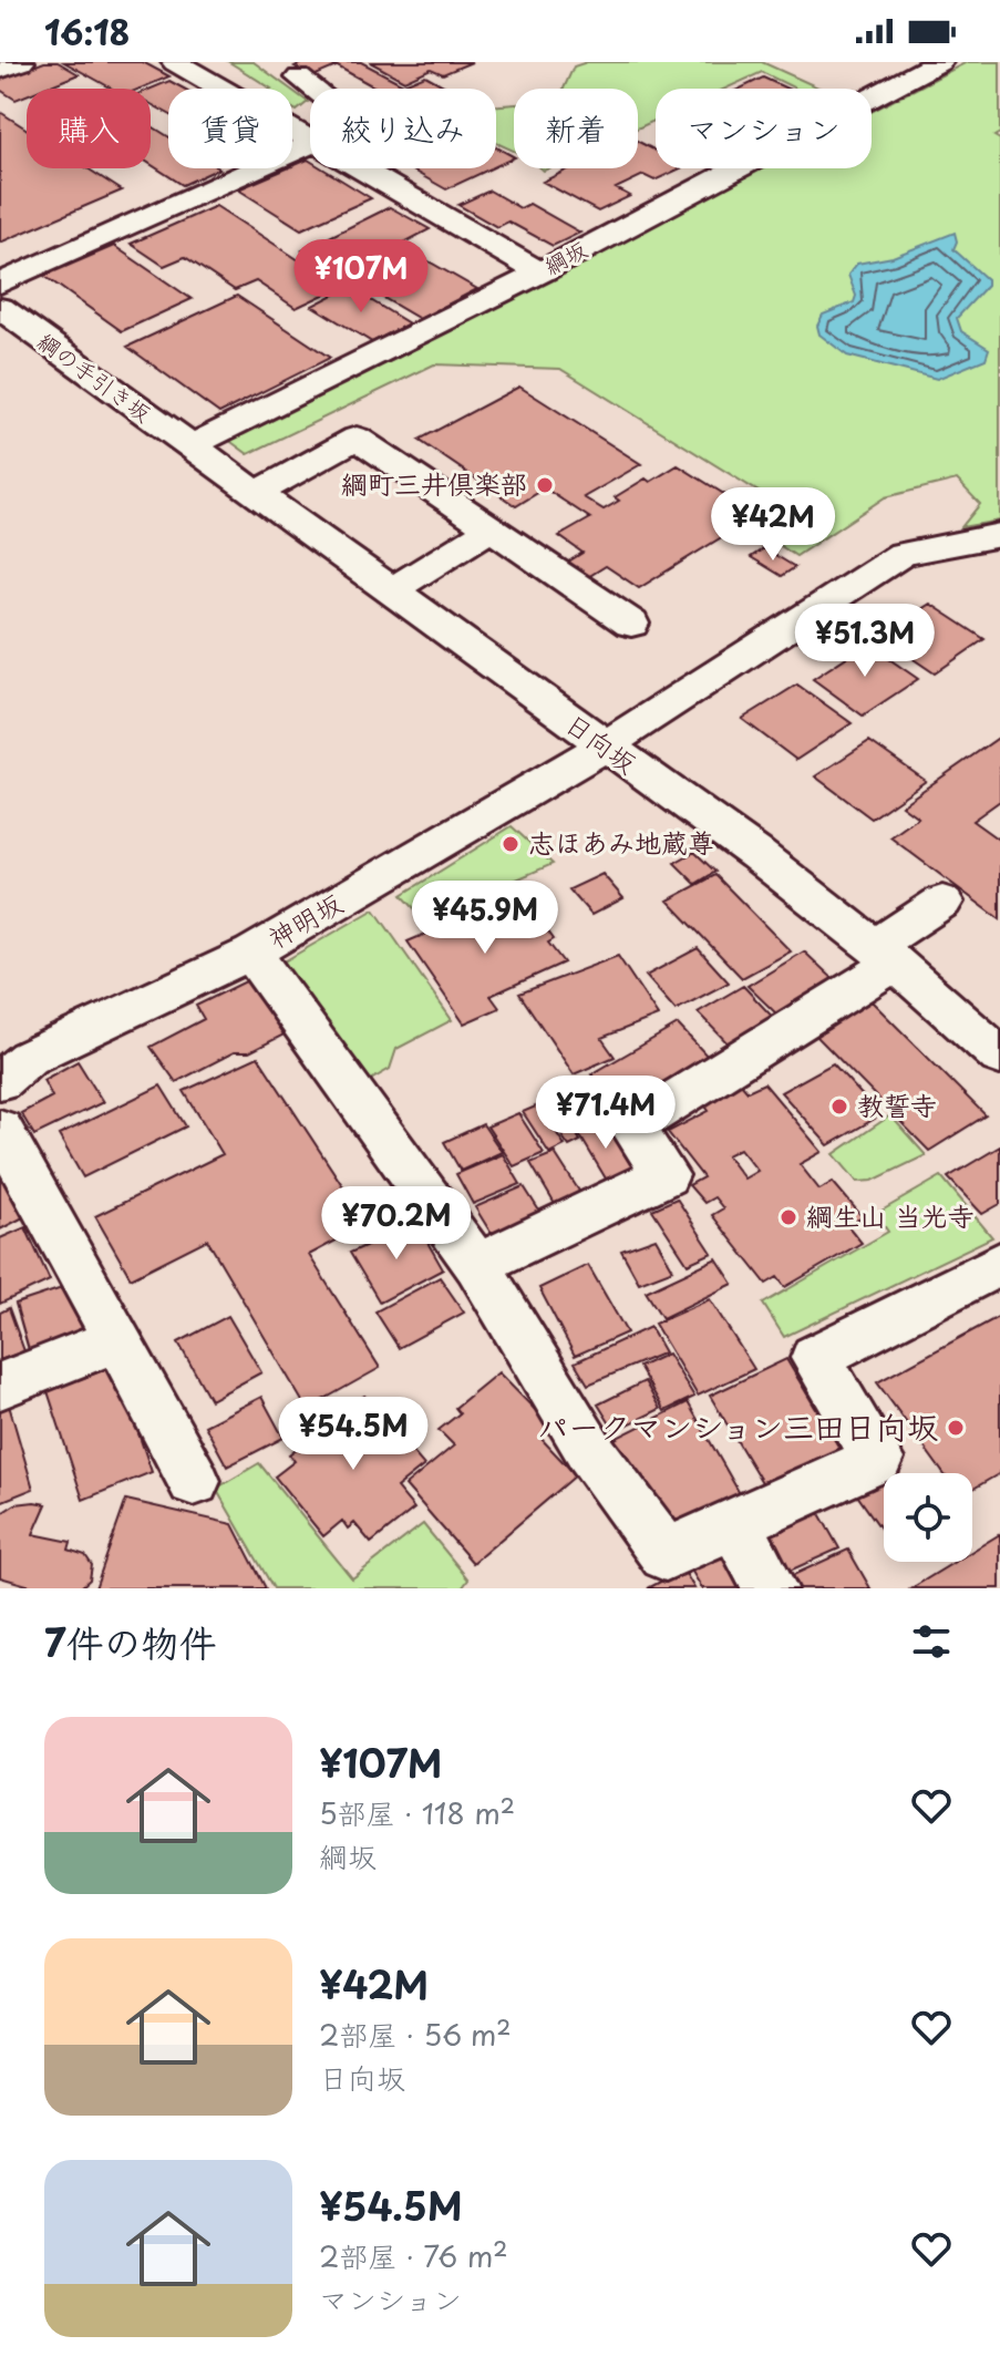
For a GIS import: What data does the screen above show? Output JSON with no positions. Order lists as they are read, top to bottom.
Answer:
{
  "streets": {
    "street": [
      "綱坂",
      "綱の手引き坂",
      "日向坂",
      "神明坂"
    ]
  },
  "crossings": [
    ["綱坂", "綱の手引き坂"],
    ["綱坂", "日向坂"],
    ["綱の手引き坂", "日向坂"],
    ["日向坂", "神明坂"]
  ],
  "places": [
    "綱町三井倶楽部",
    "志ほあみ地蔵尊",
    "教誓寺",
    "綱生山 当光寺",
    "パークマンション三田日向坂"
  ],
  "page": {
    "status": "16:18",
    "chip": [
      "購入",
      "賃貸",
      "絞り込み",
      "新着",
      "マンション"
    ],
    "price": [
      "¥107M",
      "¥42M",
      "¥51.3M",
      "¥45.9M",
      "¥71.4M",
      "¥70.2M",
      "¥54.5M"
    ],
    "heading": "7件の物件",
    "list": [
      {
        "name": "¥107M",
        "note": "5部屋 · 118 m² · 綱坂"
      },
      {
        "name": "¥42M",
        "note": "2部屋 · 56 m² · 日向坂"
      },
      {
        "name": "¥54.5M",
        "note": "2部屋 · 76 m² · マンション"
      }
    ]
  }
}
